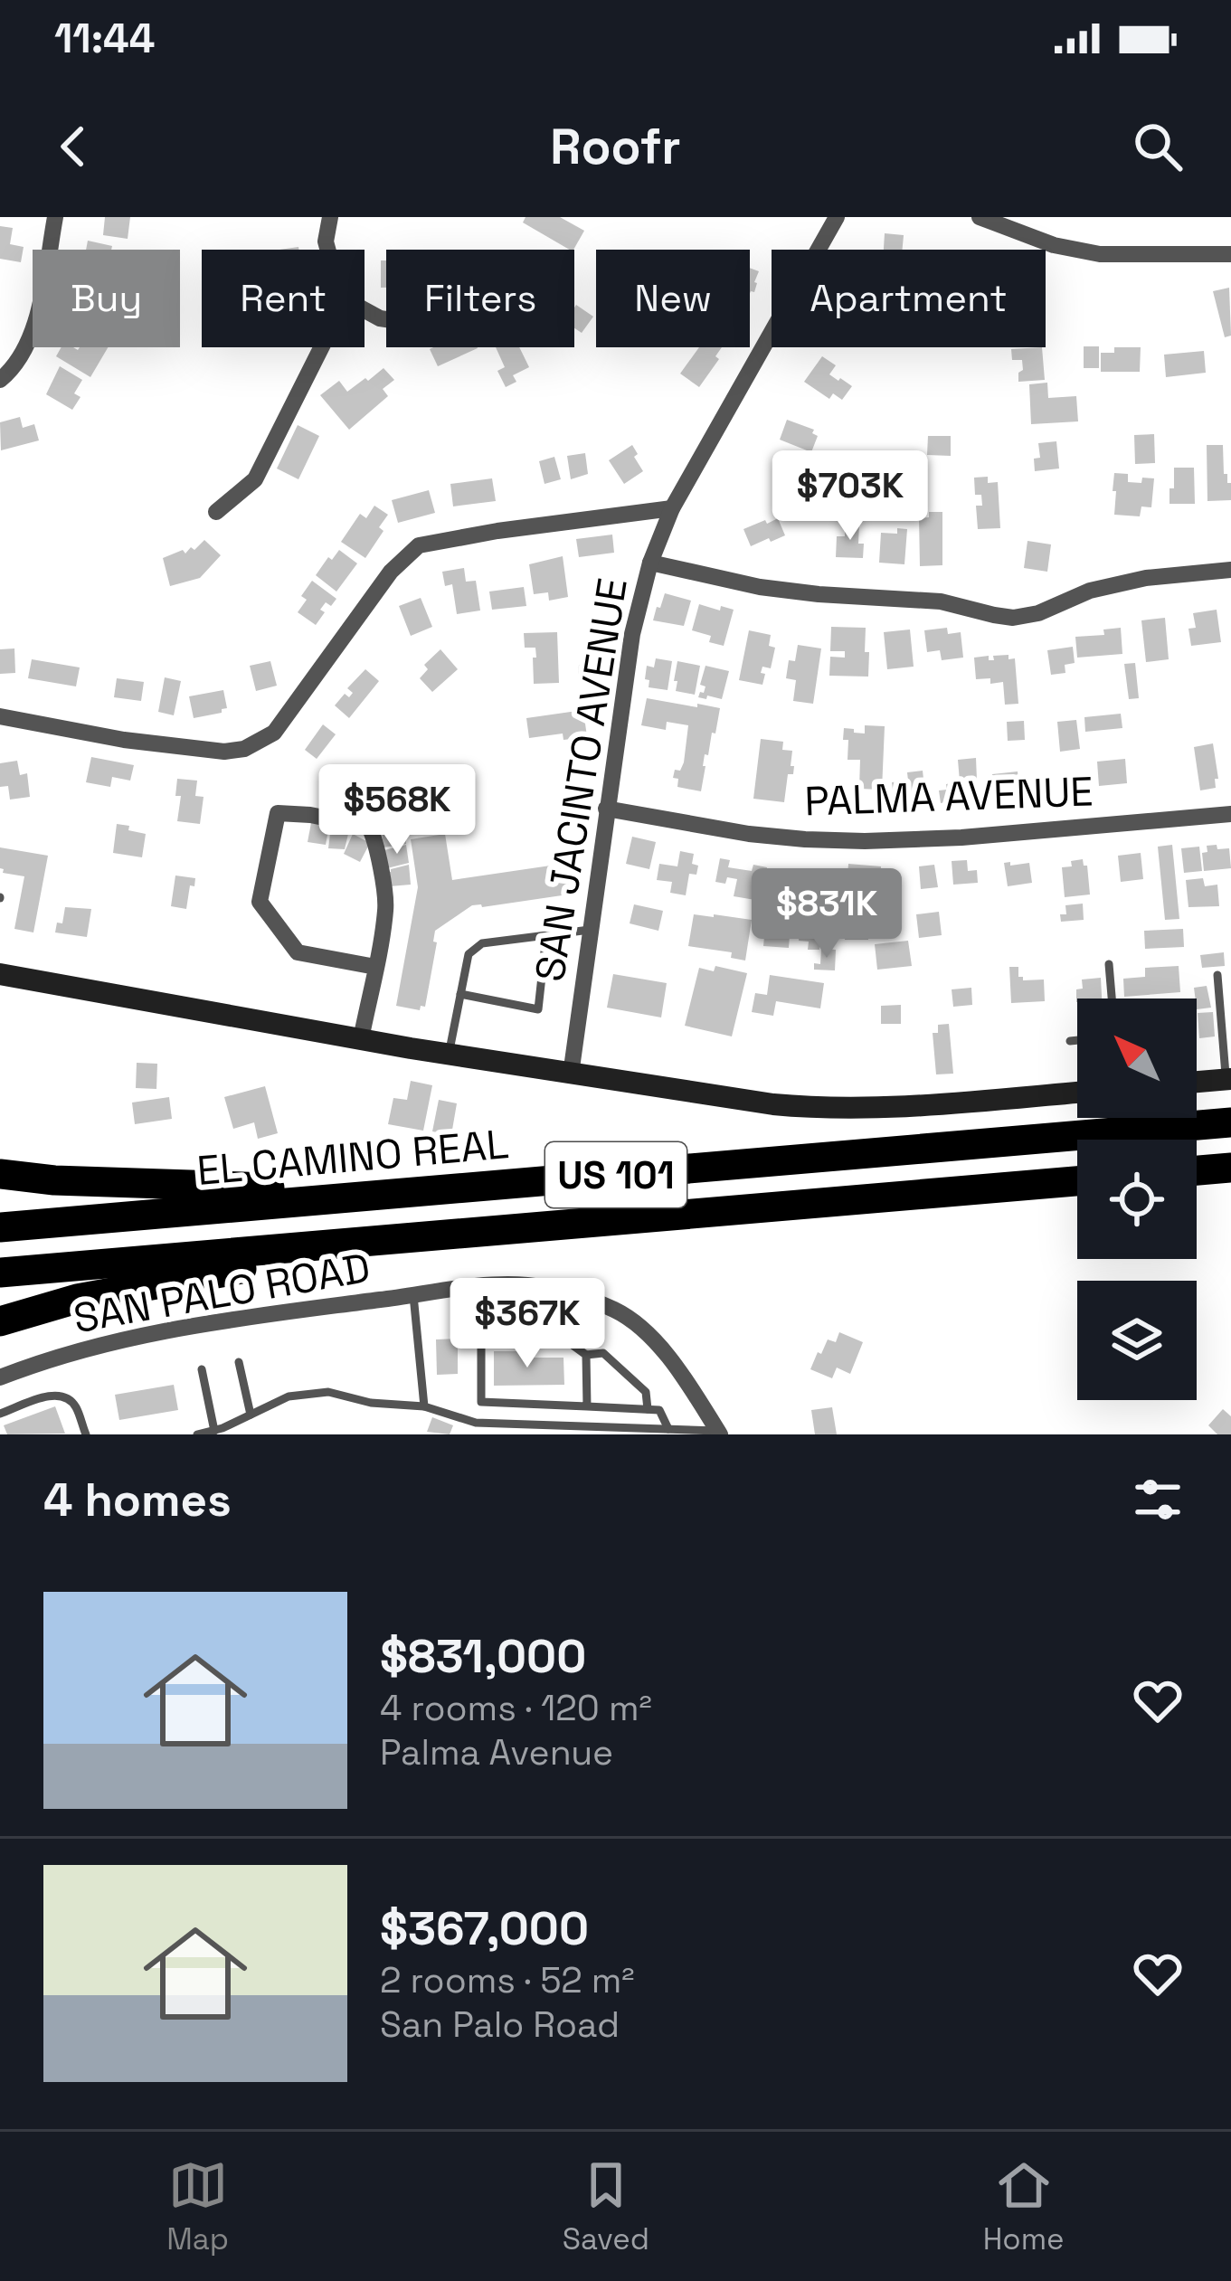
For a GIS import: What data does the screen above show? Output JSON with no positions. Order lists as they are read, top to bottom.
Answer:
{
  "streets": {
    "highway": ["EL CAMINO REAL", "US 101"],
    "street": ["SAN JACINTO AVENUE", "PALMA AVENUE", "SAN PALO ROAD"]
  },
  "crossings": [
    ["SAN JACINTO AVENUE", "PALMA AVENUE"],
    ["SAN JACINTO AVENUE", "EL CAMINO REAL"]
  ],
  "north": "top left",
  "page": {
    "status": "11:44",
    "header": "Roofr",
    "chip": [
      "Buy",
      "Rent",
      "Filters",
      "New",
      "Apartment"
    ],
    "price": [
      "$703K",
      "$568K",
      "$831K",
      "$367K"
    ],
    "heading": "4 homes",
    "list": [
      {
        "name": "$831,000",
        "note": "4 rooms · 120 m² · Palma Avenue"
      },
      {
        "name": "$367,000",
        "note": "2 rooms · 52 m² · San Palo Road"
      }
    ],
    "tabs": ["Map", "Saved", "Home"]
  }
}
